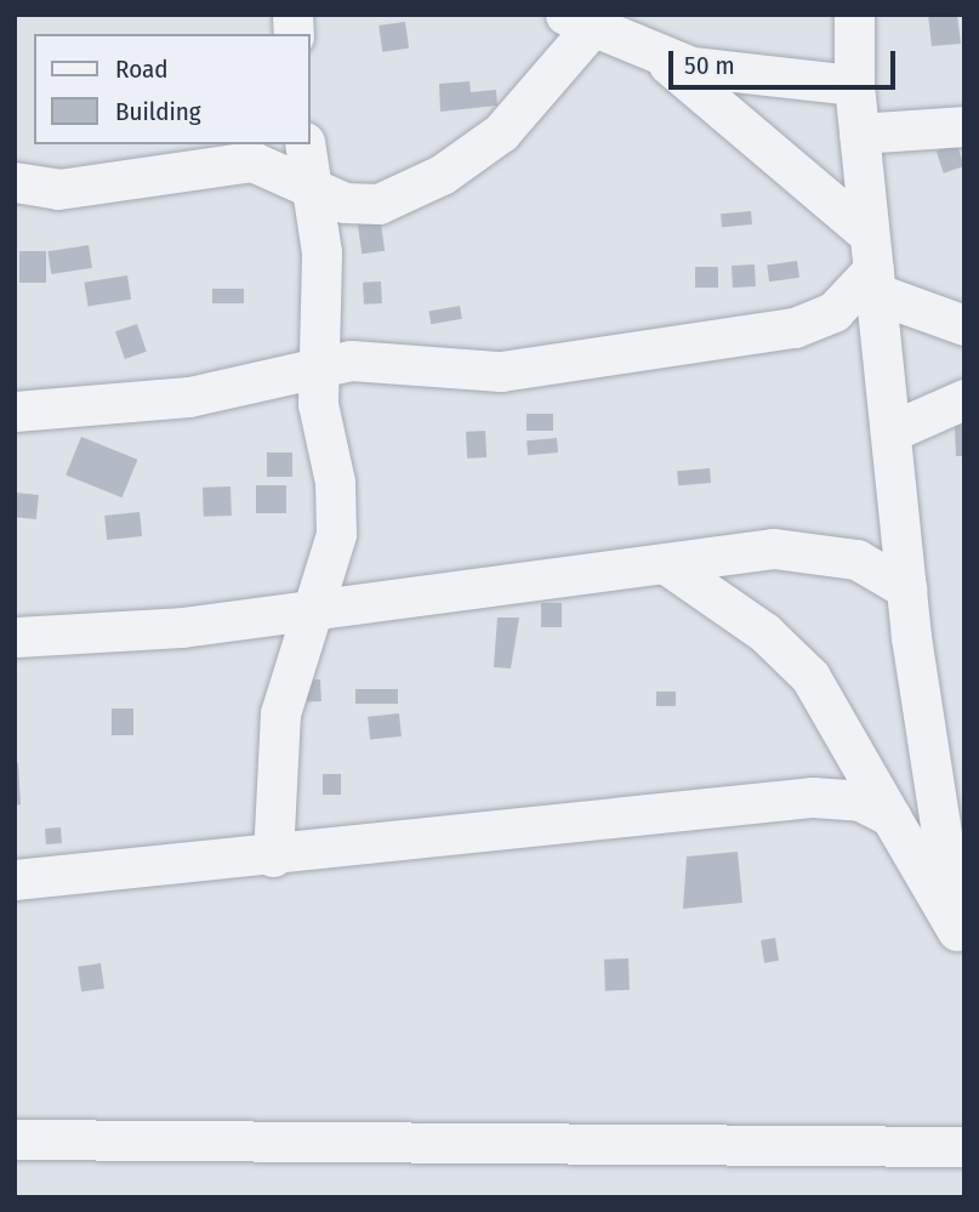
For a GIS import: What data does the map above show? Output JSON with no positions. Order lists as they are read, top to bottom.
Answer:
{
  "legend": ["Road", "Building"],
  "scale_bar": "50 m"
}
